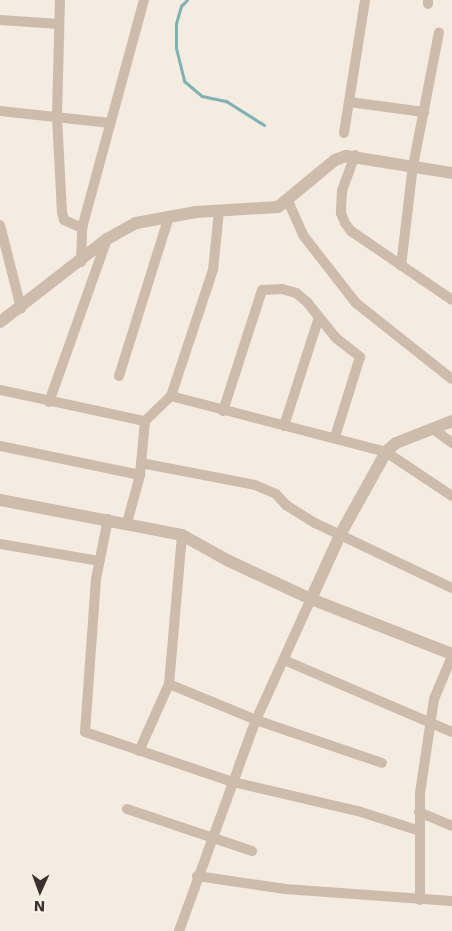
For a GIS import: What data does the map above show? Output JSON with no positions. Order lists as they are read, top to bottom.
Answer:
{
  "north": "bottom"
}
